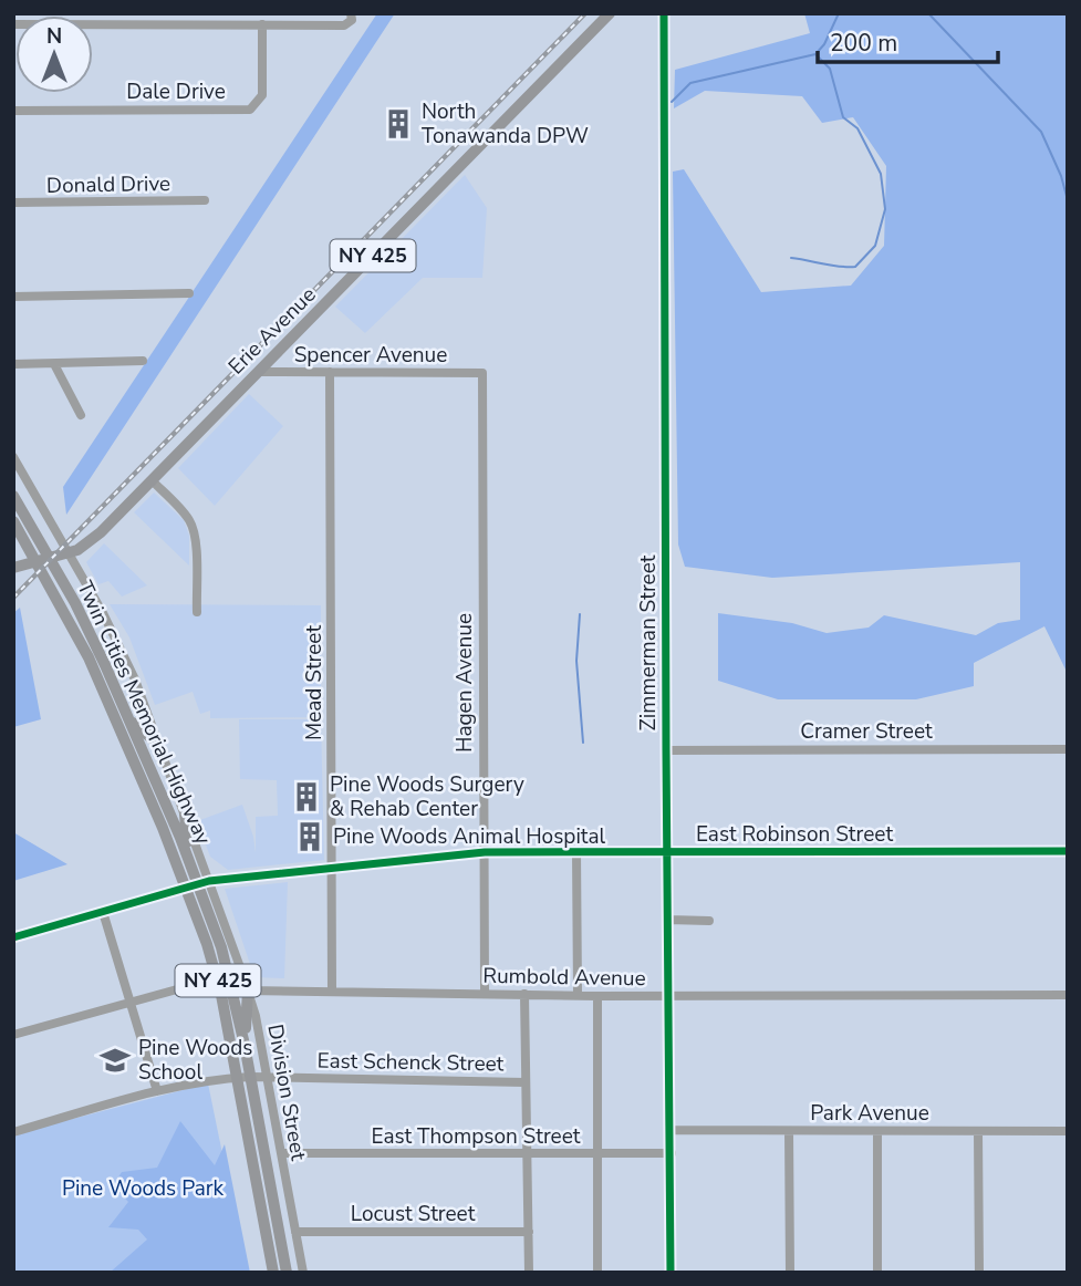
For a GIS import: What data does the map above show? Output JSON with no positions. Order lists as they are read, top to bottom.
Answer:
{
  "streets": {
    "main road": ["NY 425", "Erie Avenue", "Twin Cities Memorial Highway"],
    "street": [
      "Dale Drive",
      "Donald Drive",
      "Spencer Avenue",
      "Zimmerman Street",
      "Mead Street",
      "Hagen Avenue",
      "Cramer Street",
      "East Robinson Street",
      "Rumbold Avenue",
      "East Schenck Street",
      "Division Street",
      "Park Avenue",
      "East Thompson Street",
      "Locust Street"
    ]
  },
  "crossings": [
    ["NY 425", "Erie Avenue"],
    ["NY 425", "Twin Cities Memorial Highway"],
    ["Erie Avenue", "Spencer Avenue"],
    ["Erie Avenue", "Twin Cities Memorial Highway"],
    ["Erie Avenue", "Division Street"],
    ["Spencer Avenue", "Mead Street"],
    ["Spencer Avenue", "Hagen Avenue"],
    ["Zimmerman Street", "Cramer Street"],
    ["Zimmerman Street", "East Robinson Street"],
    ["Zimmerman Street", "Rumbold Avenue"],
    ["Zimmerman Street", "Park Avenue"],
    ["Zimmerman Street", "East Thompson Street"],
    ["Mead Street", "East Robinson Street"],
    ["Mead Street", "Rumbold Avenue"],
    ["Hagen Avenue", "East Robinson Street"],
    ["Hagen Avenue", "Rumbold Avenue"],
    ["Twin Cities Memorial Highway", "East Robinson Street"],
    ["Twin Cities Memorial Highway", "East Schenck Street"],
    ["Twin Cities Memorial Highway", "Division Street"],
    ["East Robinson Street", "Division Street"],
    ["Rumbold Avenue", "Division Street"],
    ["East Schenck Street", "Division Street"],
    ["Division Street", "East Thompson Street"],
    ["Division Street", "Locust Street"]
  ],
  "parks": ["Pine Woods Park"],
  "places": {
    "building": ["North Tonawanda DPW", "Pine Woods Surgery & Rehab Center", "Pine Woods Animal Hospital"],
    "school or university": ["Pine Woods School"]
  },
  "scale_bar": "200 m",
  "north": "top"
}
